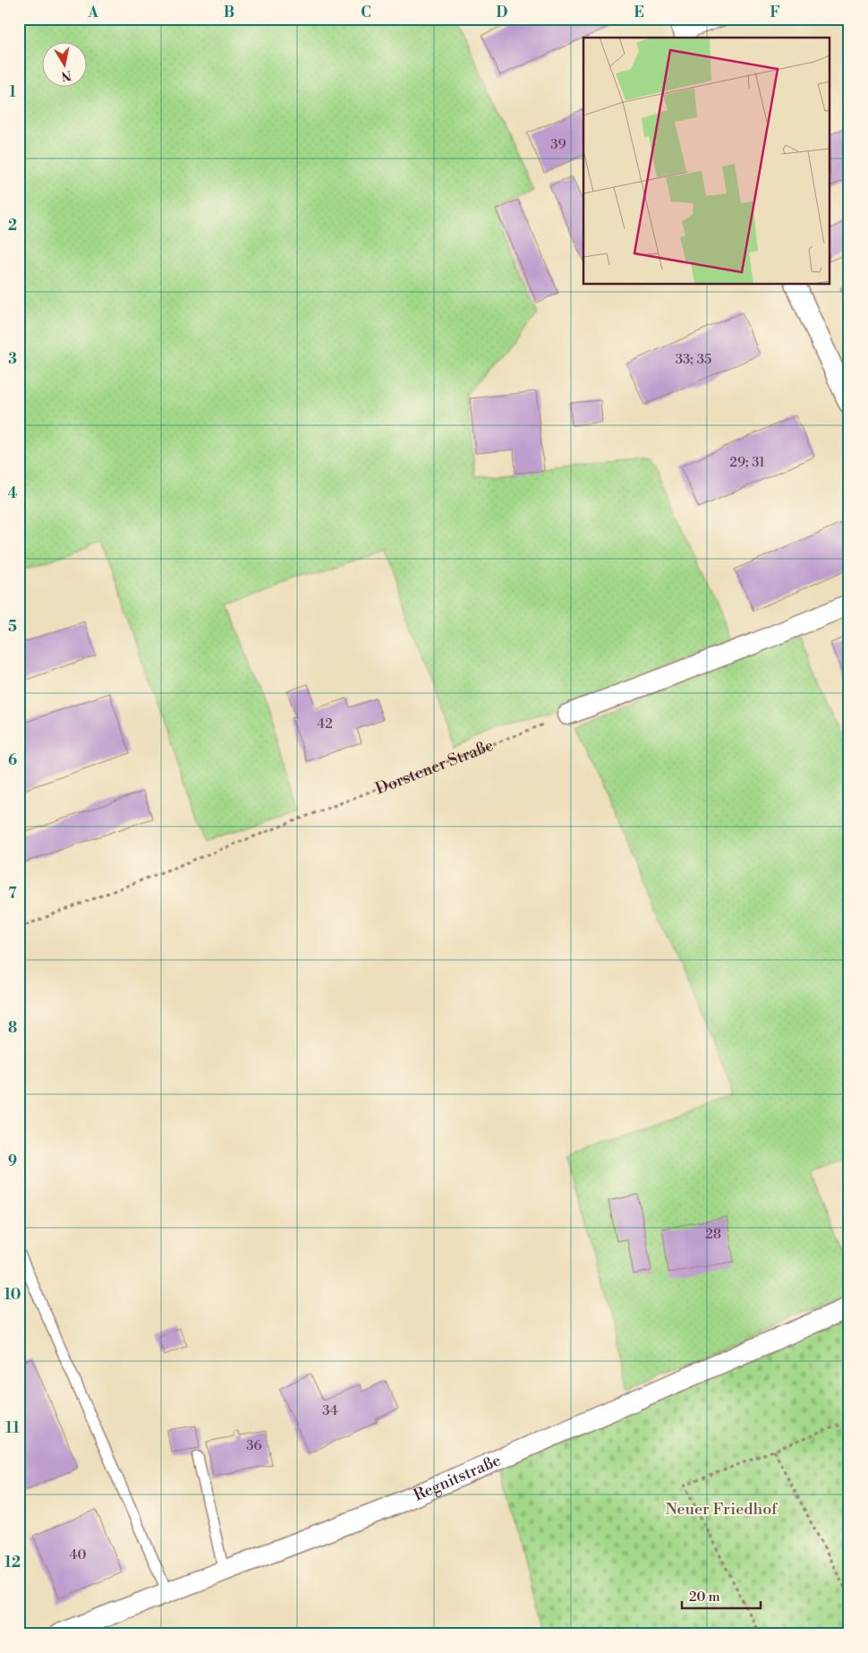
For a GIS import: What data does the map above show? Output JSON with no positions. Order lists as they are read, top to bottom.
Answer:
{
  "streets": {
    "street": ["Regnitstraße"],
    "path": ["Dorstener Straße"]
  },
  "parks": ["Neuer Friedhof"],
  "house_numbers": [
    "39",
    "33; 35",
    "29; 31",
    "42",
    "28",
    "34",
    "36",
    "40"
  ],
  "scale_bar": "20 m",
  "north": "bottom",
  "grid": {
    "columns": [
      "A",
      "B",
      "C",
      "D",
      "E",
      "F"
    ],
    "rows": [
      "1",
      "2",
      "3",
      "4",
      "5",
      "6",
      "7",
      "8",
      "9",
      "10",
      "11",
      "12"
    ]
  }
}
